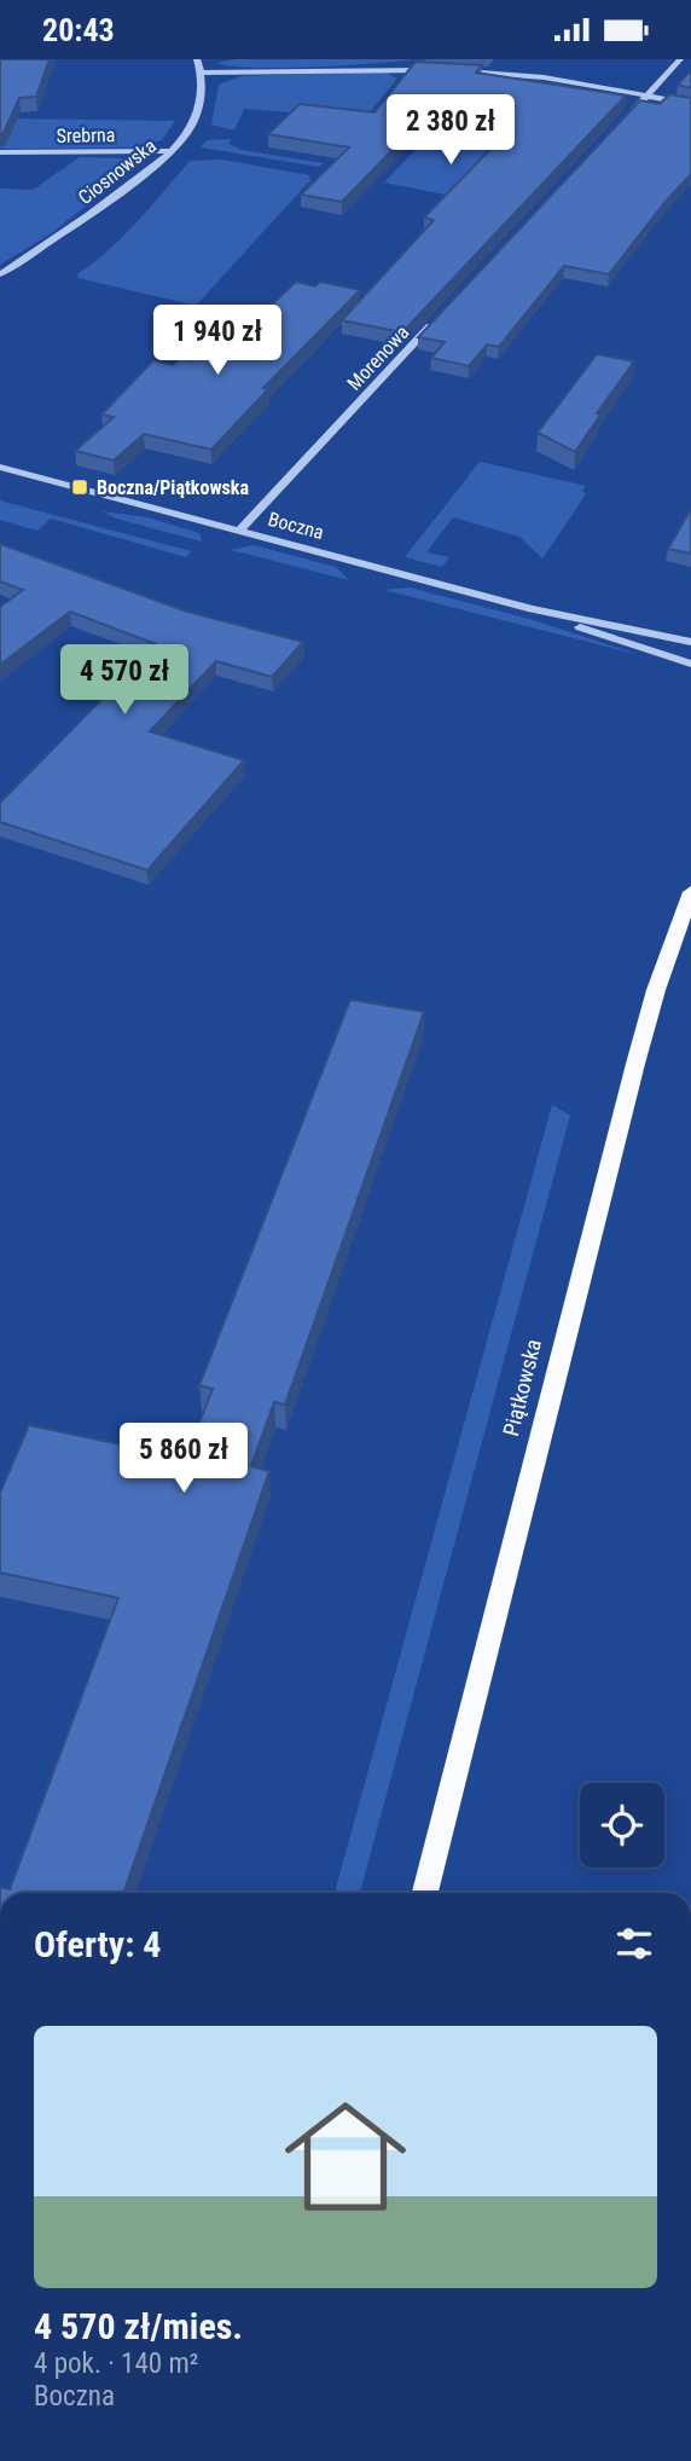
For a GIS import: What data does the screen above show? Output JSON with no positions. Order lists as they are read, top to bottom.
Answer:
{
  "streets": {
    "main road": ["Piątkowska"],
    "street": [
      "Srebrna",
      "Ciosnowska",
      "Morenowa",
      "Boczna"
    ]
  },
  "crossings": [
    ["Srebrna", "Ciosnowska"],
    ["Morenowa", "Boczna"]
  ],
  "places": {
    "transit": ["Boczna/Piątkowska"]
  },
  "page": {
    "status": "20:43",
    "price": [
      "2 380 zł",
      "1 940 zł",
      "4 570 zł",
      "5 860 zł"
    ],
    "heading": "Oferty: 4",
    "list": [
      {
        "name": "4 570 zł/mies.",
        "note": "4 pok. · 140 m² · Boczna"
      }
    ]
  }
}
